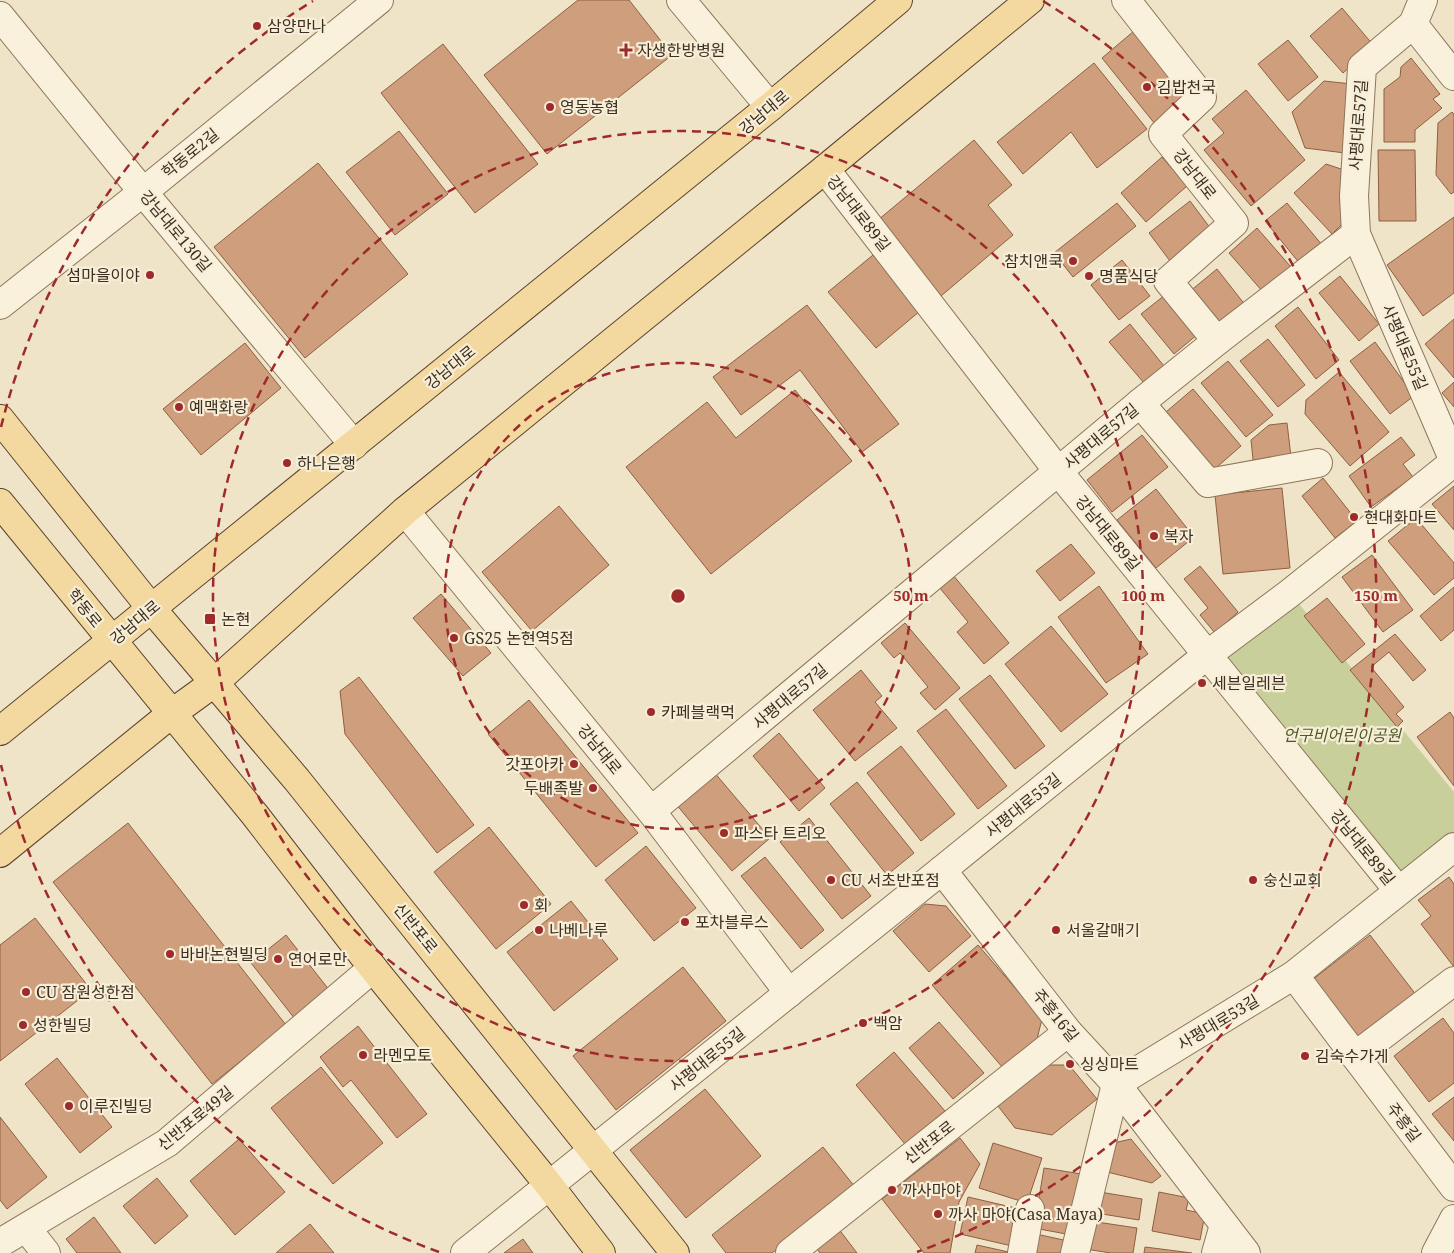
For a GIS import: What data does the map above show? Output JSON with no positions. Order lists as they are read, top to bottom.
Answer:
{
  "streets": {
    "main road": ["강남대로", "학동로", "신반포로"],
    "street": [
      "사평대로57길",
      "학동로2길",
      "강남대로89길",
      "강남대로130길",
      "사평대로55길",
      "주흥16길",
      "사평대로53길",
      "신반포로49길",
      "주흥길"
    ]
  },
  "crossings": [
    ["강남대로", "사평대로57길"],
    ["강남대로", "강남대로130길"],
    ["강남대로", "사평대로55길"],
    ["강남대로", "학동로"],
    ["강남대로", "신반포로"],
    ["사평대로57길", "강남대로89길"],
    ["사평대로57길", "사평대로55길"],
    ["학동로2길", "강남대로130길"],
    ["강남대로89길", "사평대로55길"],
    ["강남대로89길", "사평대로53길"],
    ["사평대로55길", "신반포로"],
    ["사평대로55길", "주흥16길"],
    ["신반포로", "주흥16길"],
    ["주흥16길", "사평대로53길"],
    ["사평대로53길", "주흥길"]
  ],
  "parks": ["언구비어린이공원"],
  "places": {
    "other": [
      "삼양만나",
      "김밥천국",
      "영동농협",
      "참치앤쿡",
      "섬마을이야",
      "명품식당",
      "예맥화랑",
      "하나은행",
      "현대화마트",
      "복자",
      "GS25 논현역5점",
      "세븐일레븐",
      "카페블랙먹",
      "갓포아카",
      "두배족발",
      "파스타 트리오",
      "CU 서초반포점",
      "숭신교회",
      "회",
      "포차블루스",
      "나베나루",
      "서울갈매기",
      "바바논현빌딩",
      "연어로만",
      "CU 잠원성한점",
      "백암",
      "성한빌딩",
      "라멘모토",
      "김숙수가게",
      "싱싱마트",
      "이루진빌딩",
      "까사마야",
      "까사 마야(Casa Maya)"
    ],
    "health": ["자생한방병원"],
    "transit": ["논현"]
  },
  "rings": ["50 m", "100 m", "150 m"]
}
